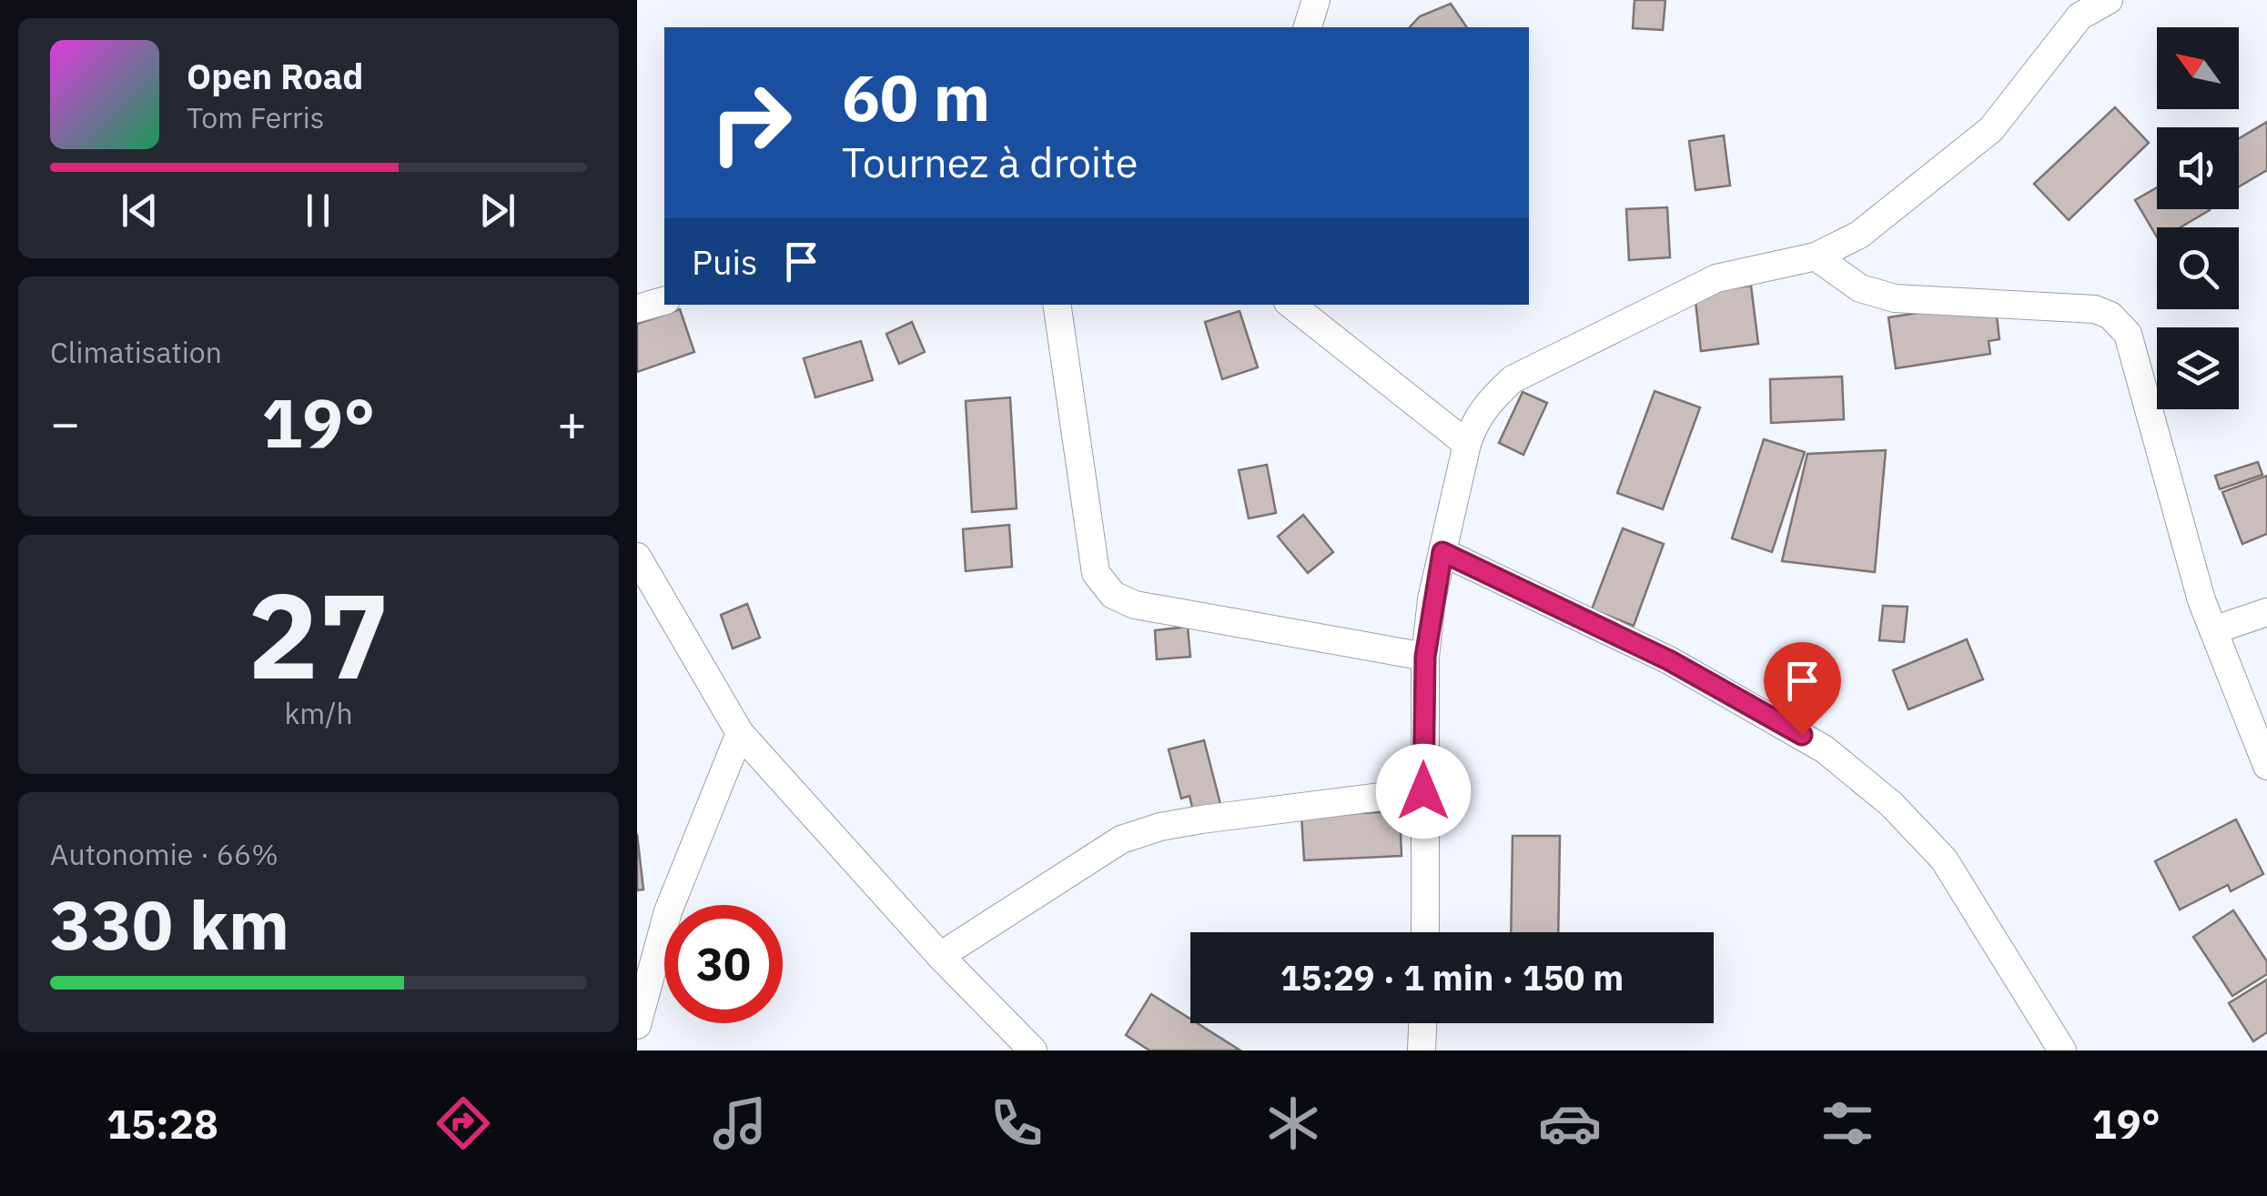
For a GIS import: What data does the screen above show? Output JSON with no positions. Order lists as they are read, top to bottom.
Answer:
{
  "north": "top left",
  "page": {
    "turn": ["60 m", "Tournez à droite"],
    "song": ["Open Road", "Tom Ferris"],
    "then": "Puis",
    "tile": [
      "Climatisation",
      ["27", "km/h"],
      ["Autonomie · 66%", "330 km"]
    ],
    "heat": ["−", "19°", "+"],
    "limit": "30",
    "trip": "15:29 · 1 min · 150 m",
    "tabs": ["15:28", "19°"]
  }
}
